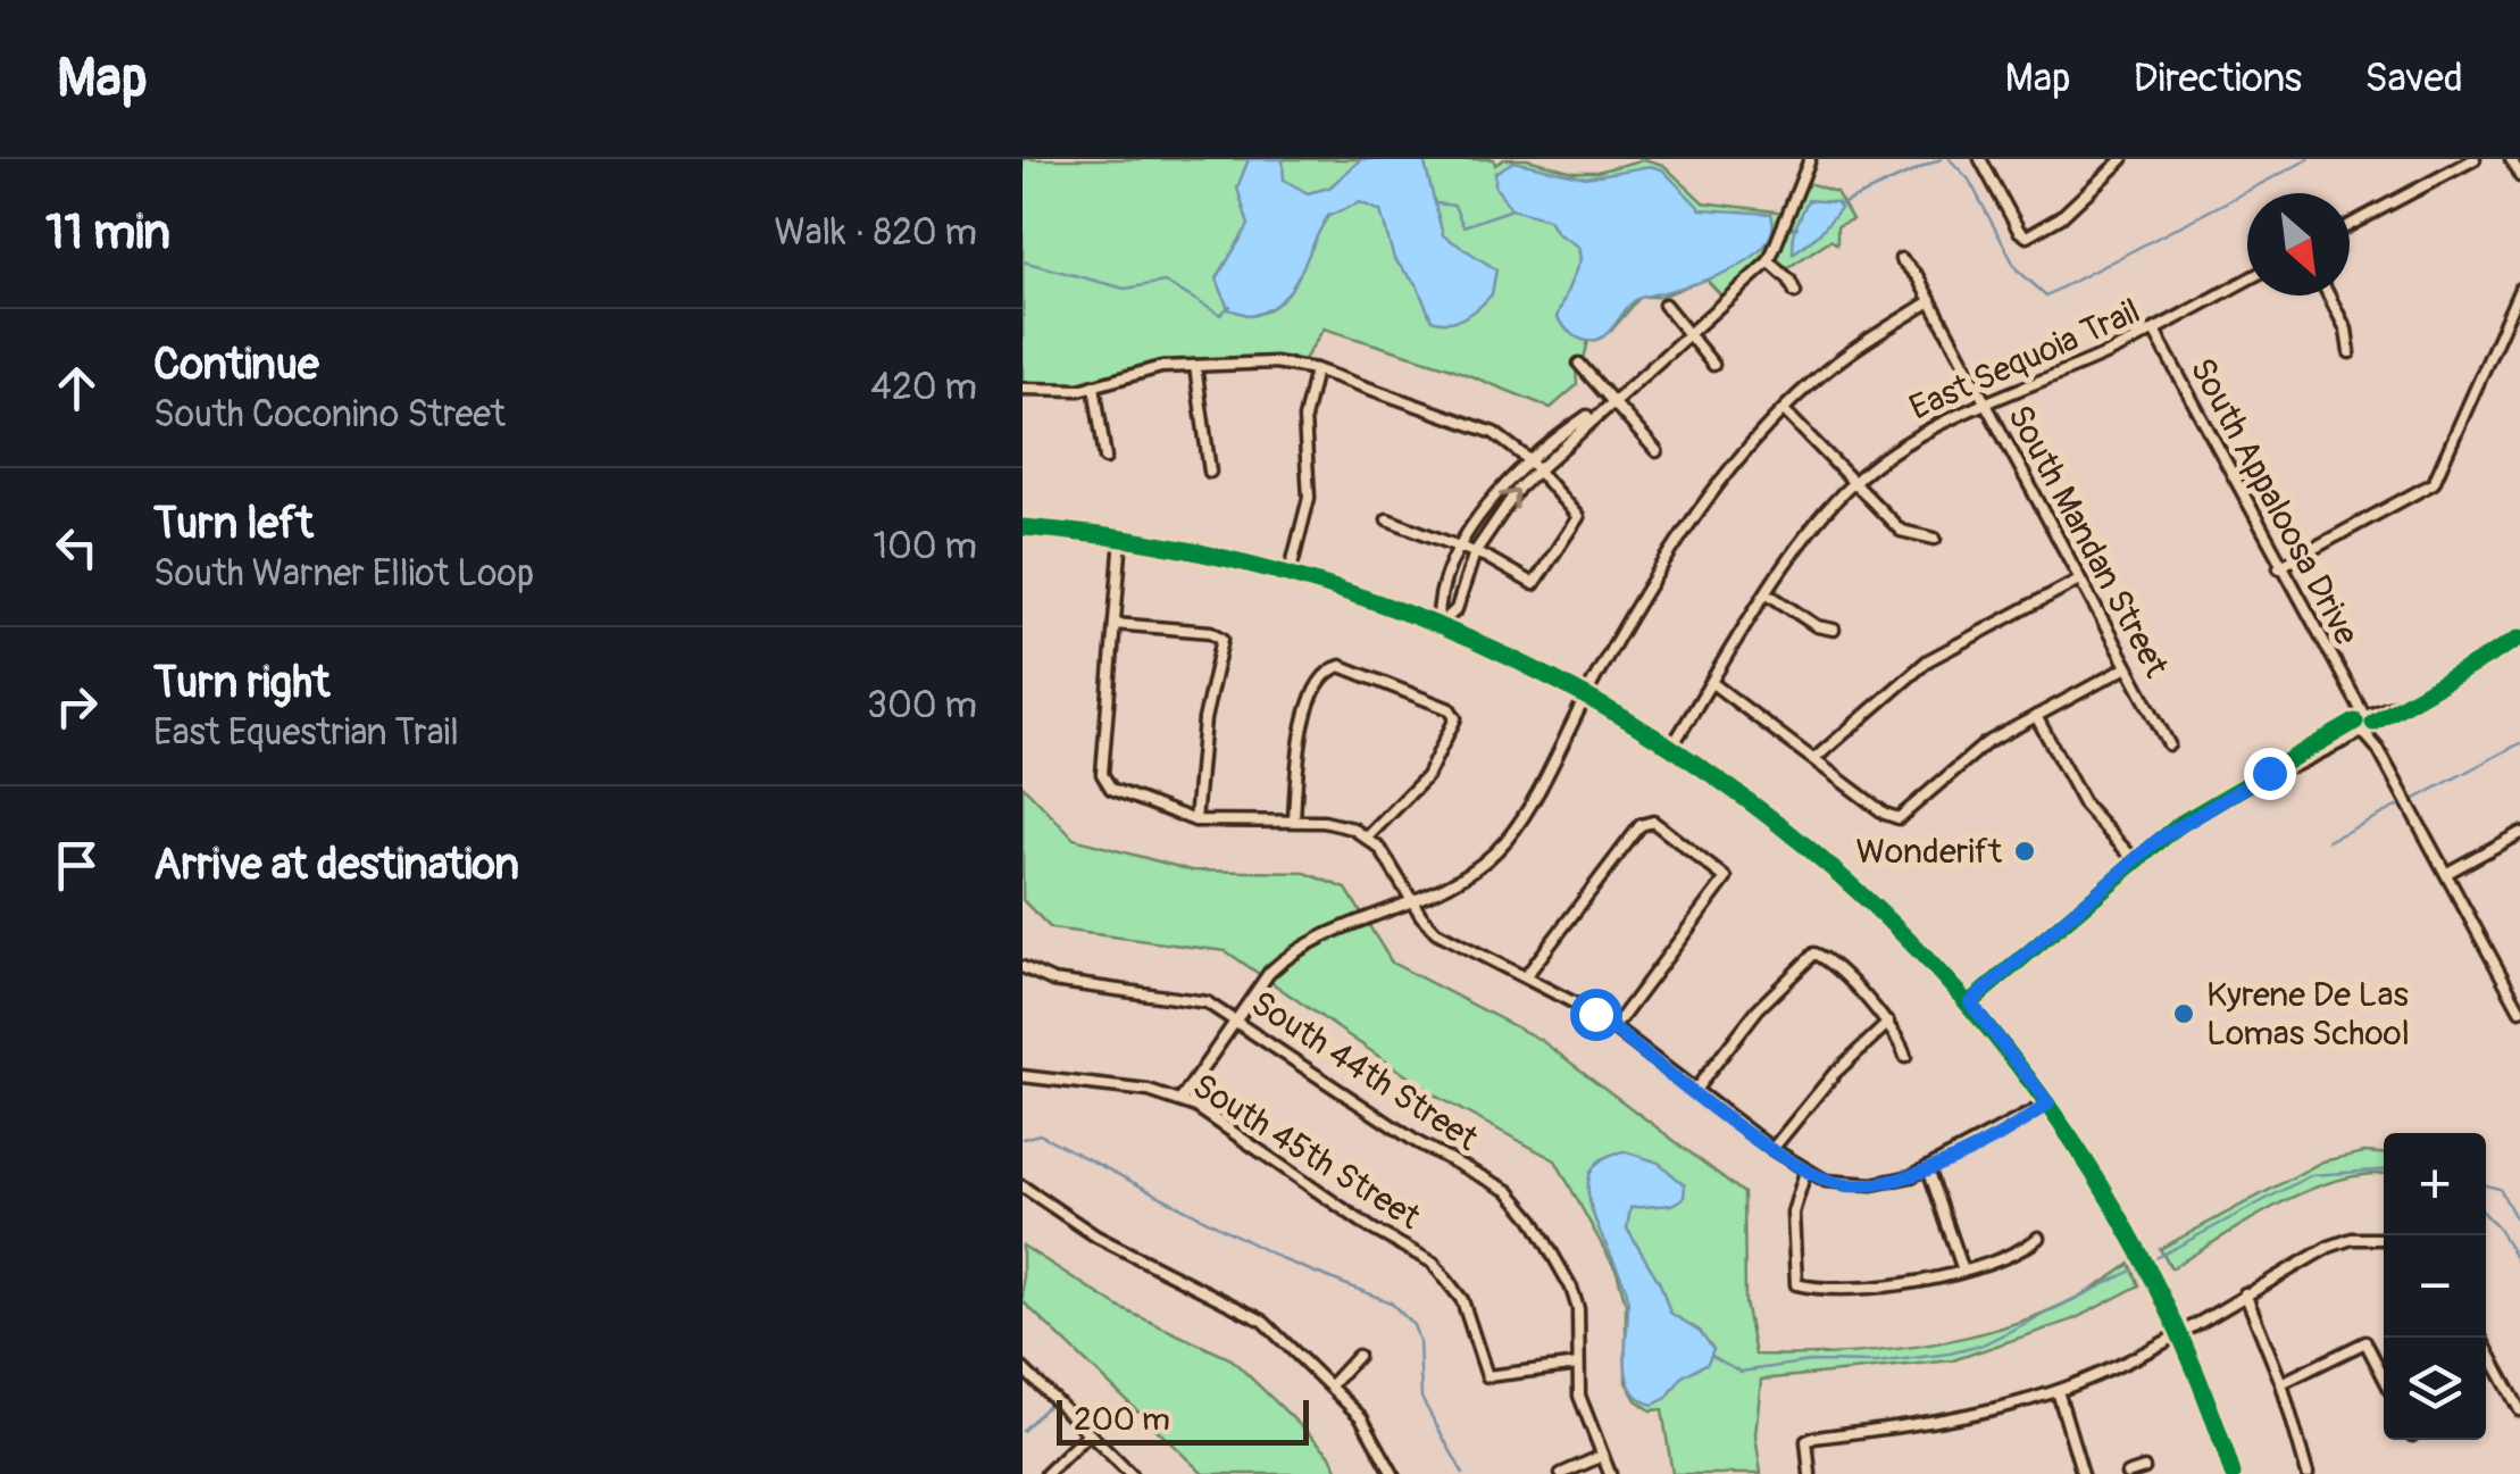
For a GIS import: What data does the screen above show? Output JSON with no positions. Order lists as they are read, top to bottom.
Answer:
{
  "streets": {
    "street": [
      "East Sequoia Trail",
      "South Appaloosa Drive",
      "South Mandan Street",
      "South 44th Street",
      "South 45th Street"
    ]
  },
  "crossings": [
    ["East Sequoia Trail", "South Appaloosa Drive"],
    ["East Sequoia Trail", "South Mandan Street"],
    ["South 44th Street", "South 45th Street"]
  ],
  "places": ["Wonderift", "Kyrene De Las Lomas School"],
  "scale_bar": "200 m",
  "north": "bottom right",
  "page": {
    "header": "Map",
    "nav": ["Map", "Directions", "Saved"],
    "heading": ["11 min", "Walk · 820 m"],
    "list": [
      ["Continue", "South Coconino Street", "420 m"],
      ["Turn left", "South Warner Elliot Loop", "100 m"],
      ["Turn right", "East Equestrian Trail", "300 m"],
      "Arrive at destination"
    ],
    "map_buttons": ["+", "−"],
    "scale": "200 m"
  }
}
